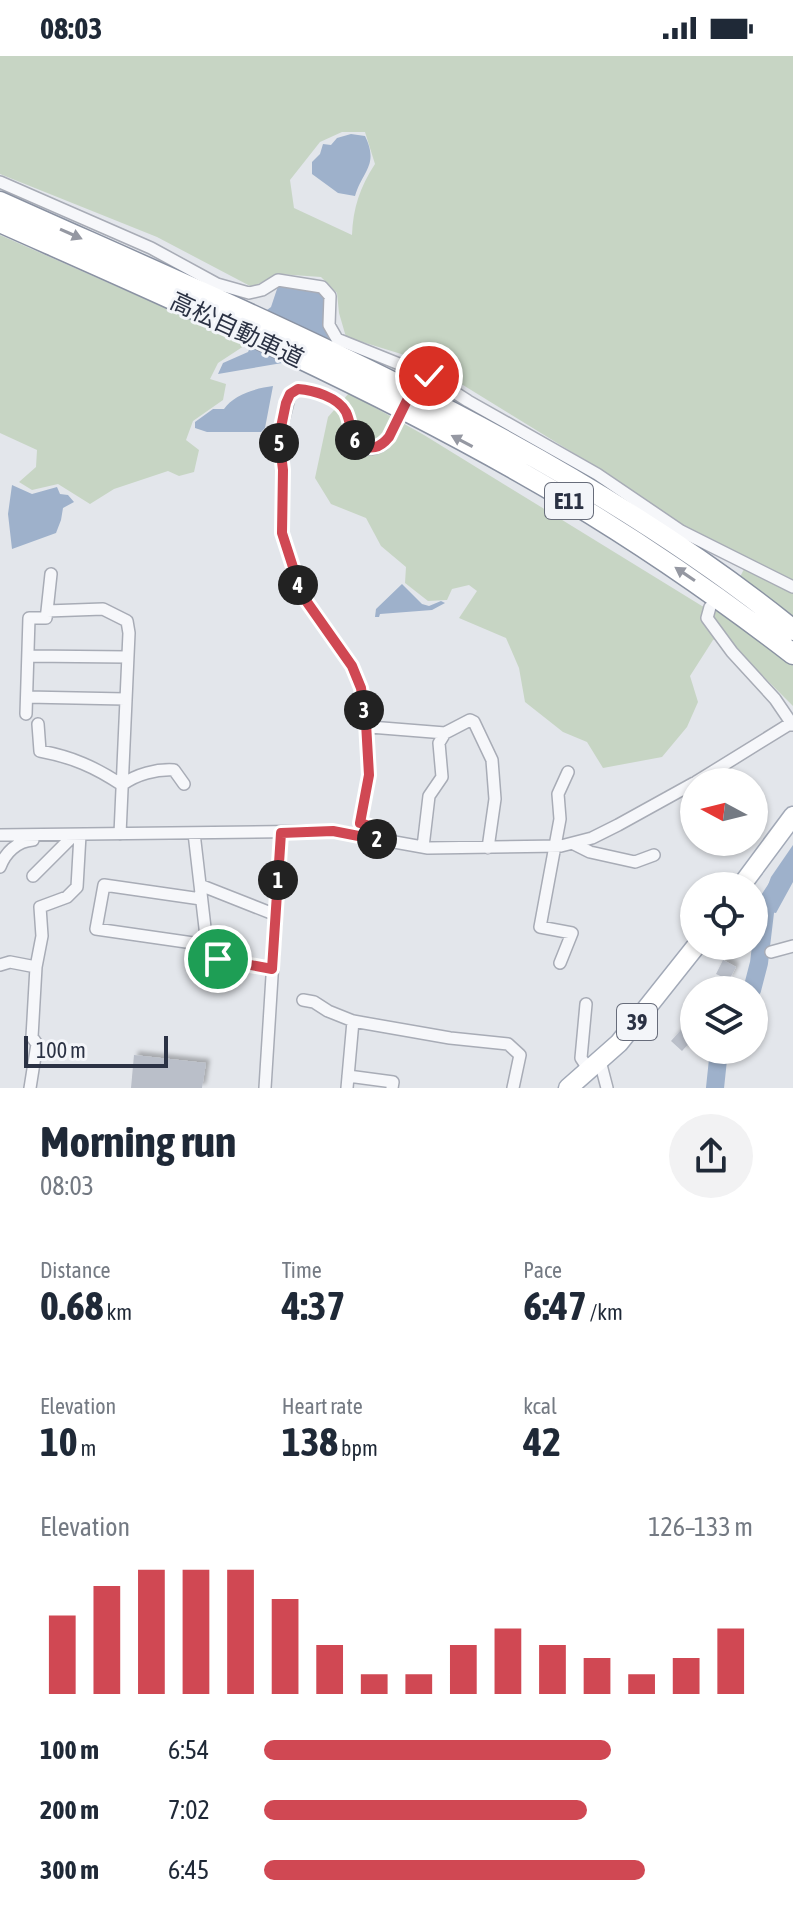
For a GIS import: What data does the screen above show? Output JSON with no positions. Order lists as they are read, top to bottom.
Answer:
{
  "streets": {
    "highway": ["高松自動車道", "E11"],
    "main road": ["39"]
  },
  "scale_bar": "100 m",
  "north": "left",
  "page": {
    "status": "08:03",
    "pins": [
      "6",
      "5",
      "4",
      "3",
      "2",
      "1"
    ],
    "scale": "100 m",
    "heading": ["Morning run", "08:03"],
    "stats": [
      ["Distance", "0.68 km"],
      ["Time", "4:37"],
      ["Pace", "6:47 /km"],
      ["Elevation", "10 m"],
      ["Heart rate", "138 bpm"],
      ["kcal", "42"]
    ],
    "chart": ["Elevation", "126–133 m"],
    "list": [
      {
        "name": "100 m",
        "note": "6:54"
      },
      {
        "name": "200 m",
        "note": "7:02"
      },
      {
        "name": "300 m",
        "note": "6:45"
      }
    ]
  }
}
